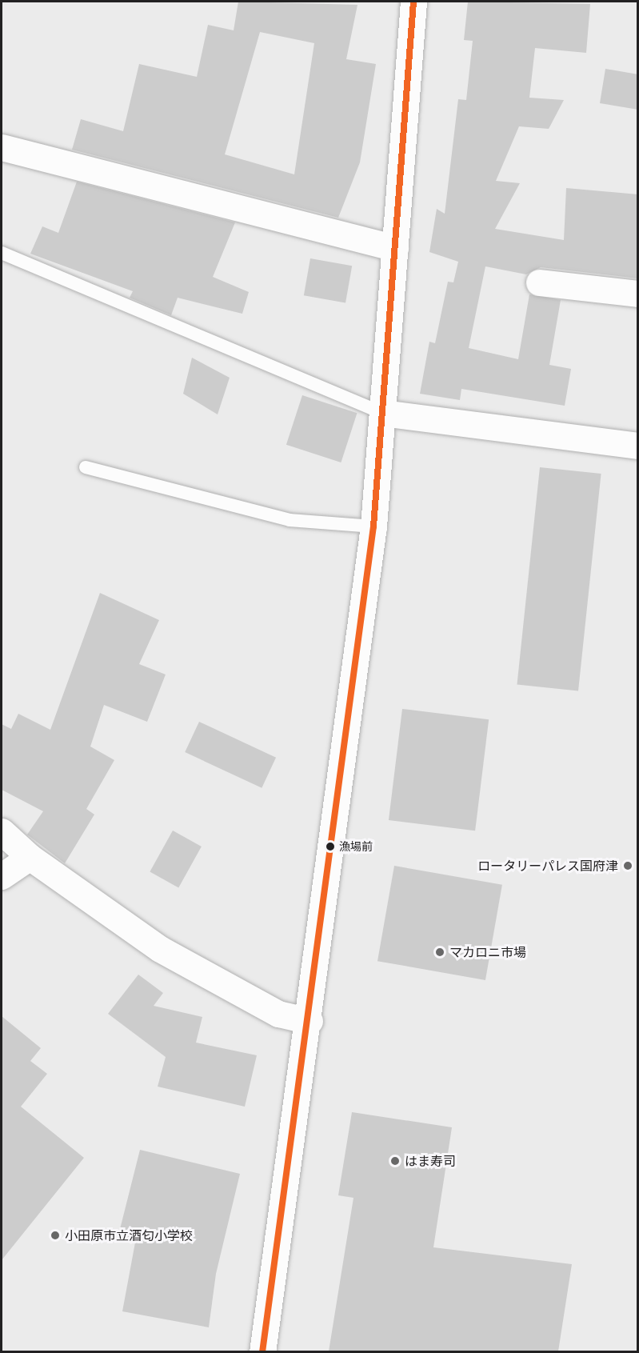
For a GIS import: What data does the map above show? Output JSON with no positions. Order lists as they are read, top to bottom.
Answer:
{
  "places": [
    "漁場前",
    "ロータリーパレス国府津",
    "マカロニ市場",
    "はま寿司",
    "小田原市立酒匂小学校"
  ]
}
